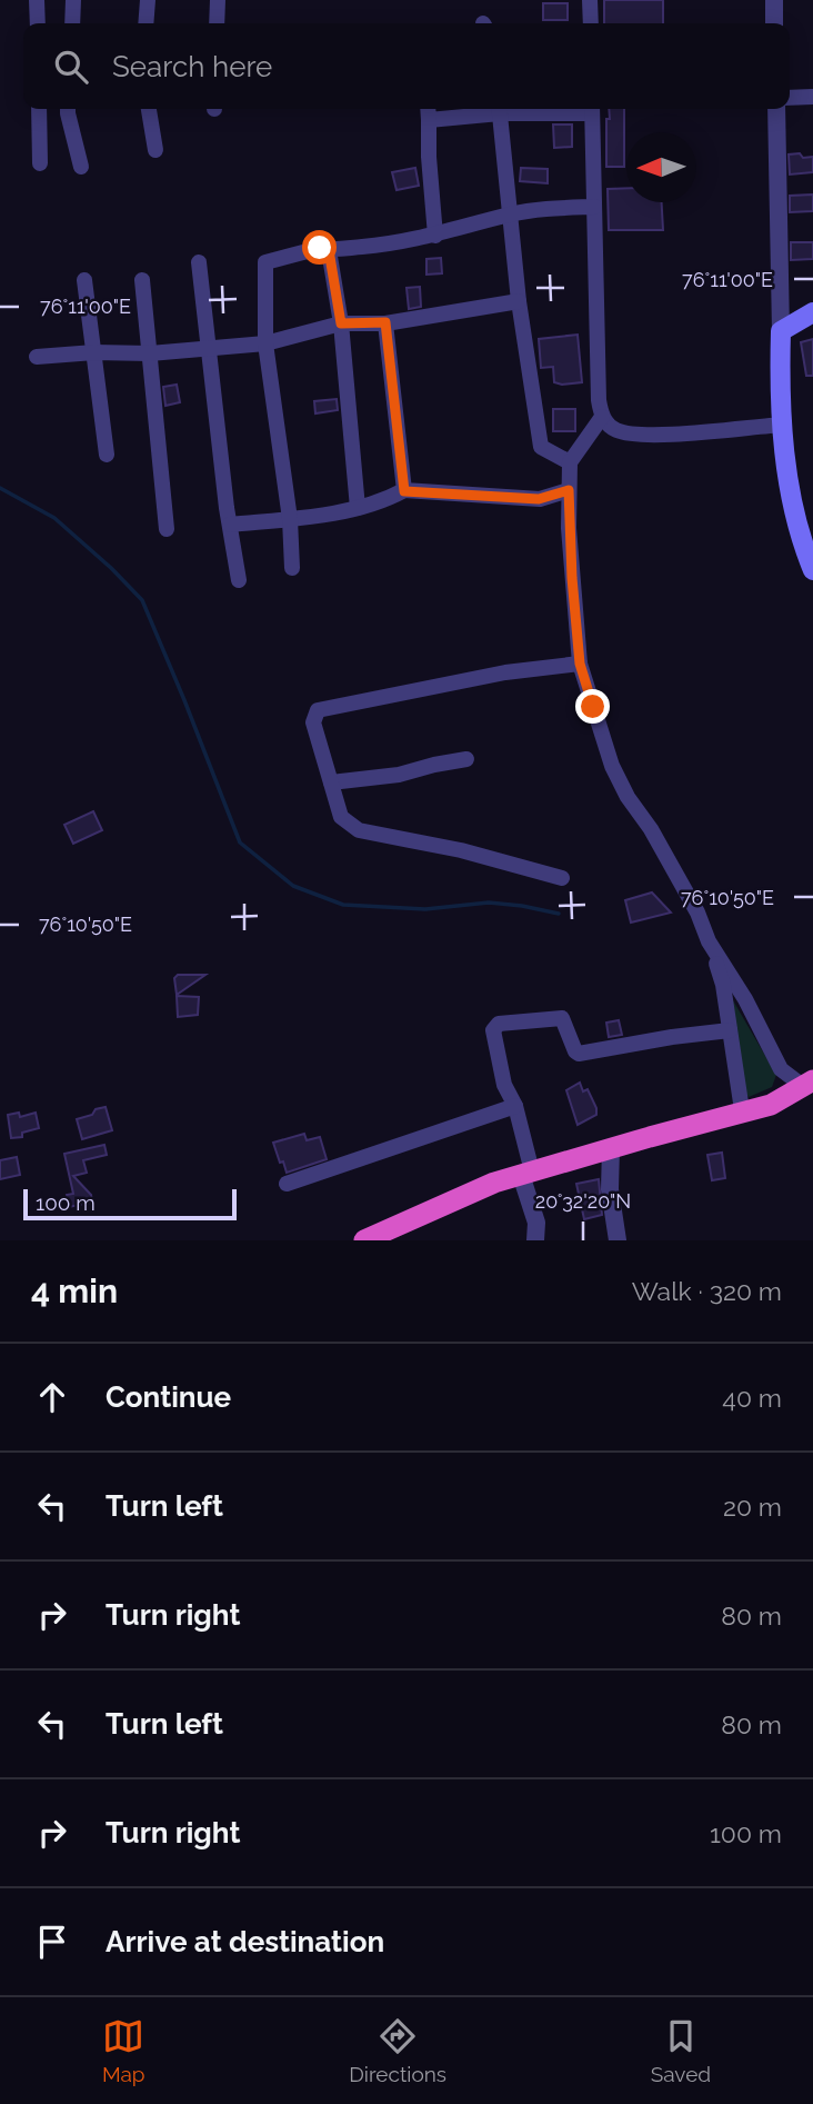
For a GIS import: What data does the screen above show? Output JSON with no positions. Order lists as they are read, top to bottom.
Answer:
{
  "scale_bar": "100 m",
  "north": "left",
  "page": {
    "search": "Search here",
    "scale": "100 m",
    "heading": ["4 min", "Walk · 320 m"],
    "list": [
      ["Continue", "40 m"],
      ["Turn left", "20 m"],
      ["Turn right", "80 m"],
      ["Turn left", "80 m"],
      ["Turn right", "100 m"],
      "Arrive at destination"
    ],
    "nav": ["Map", "Directions", "Saved"]
  },
  "coordinates": ["76°11'00\"E", "76°10'50\"E", "20°32'20\"N"]
}
